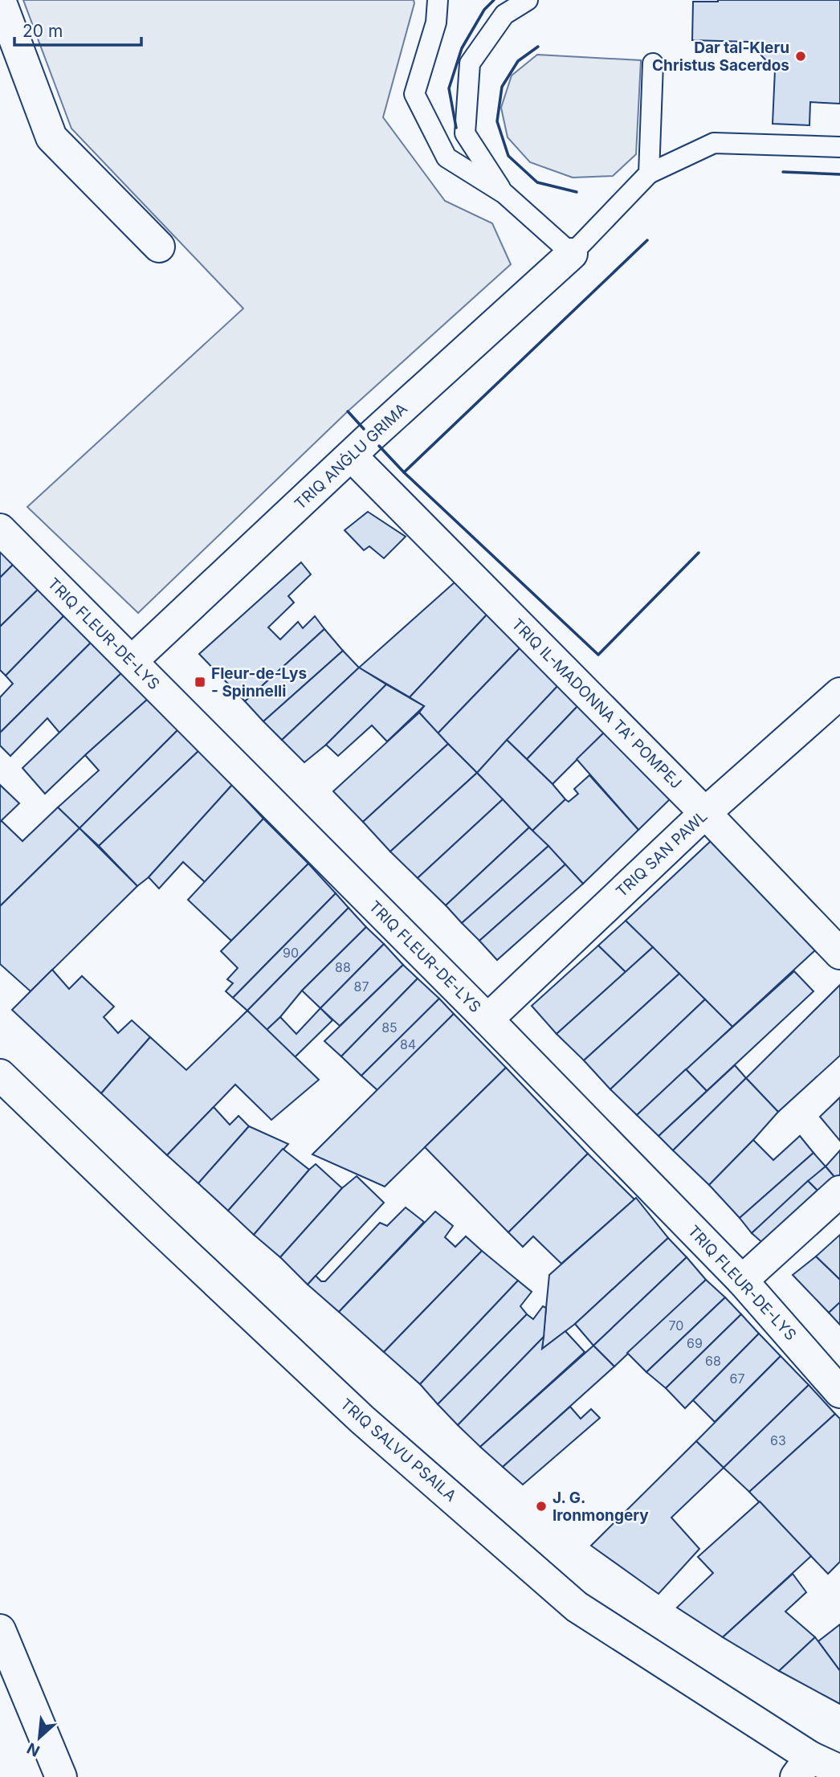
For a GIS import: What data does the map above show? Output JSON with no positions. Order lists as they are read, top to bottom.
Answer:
{
  "streets": {
    "street": [
      "TRIQ ANĠLU GRIMA",
      "TRIQ FLEUR-DE-LYS",
      "TRIQ IL-MADONNA TA' POMPEJ",
      "TRIQ SAN PAWL",
      "TRIQ SALVU PSAILA"
    ]
  },
  "crossings": [
    ["TRIQ ANĠLU GRIMA", "TRIQ FLEUR-DE-LYS"],
    ["TRIQ ANĠLU GRIMA", "TRIQ IL-MADONNA TA' POMPEJ"],
    ["TRIQ FLEUR-DE-LYS", "TRIQ SAN PAWL"],
    ["TRIQ IL-MADONNA TA' POMPEJ", "TRIQ SAN PAWL"]
  ],
  "places": {
    "other": ["Dar tal-Kleru Christus Sacerdos", "J. G. Ironmongery"],
    "transit": ["Fleur-de-Lys - Spinnelli"]
  },
  "house_numbers": [
    "90",
    "88",
    "87",
    "85",
    "84",
    "70",
    "69",
    "68",
    "67",
    "63"
  ],
  "scale_bar": "20 m",
  "north": "bottom left"
}
